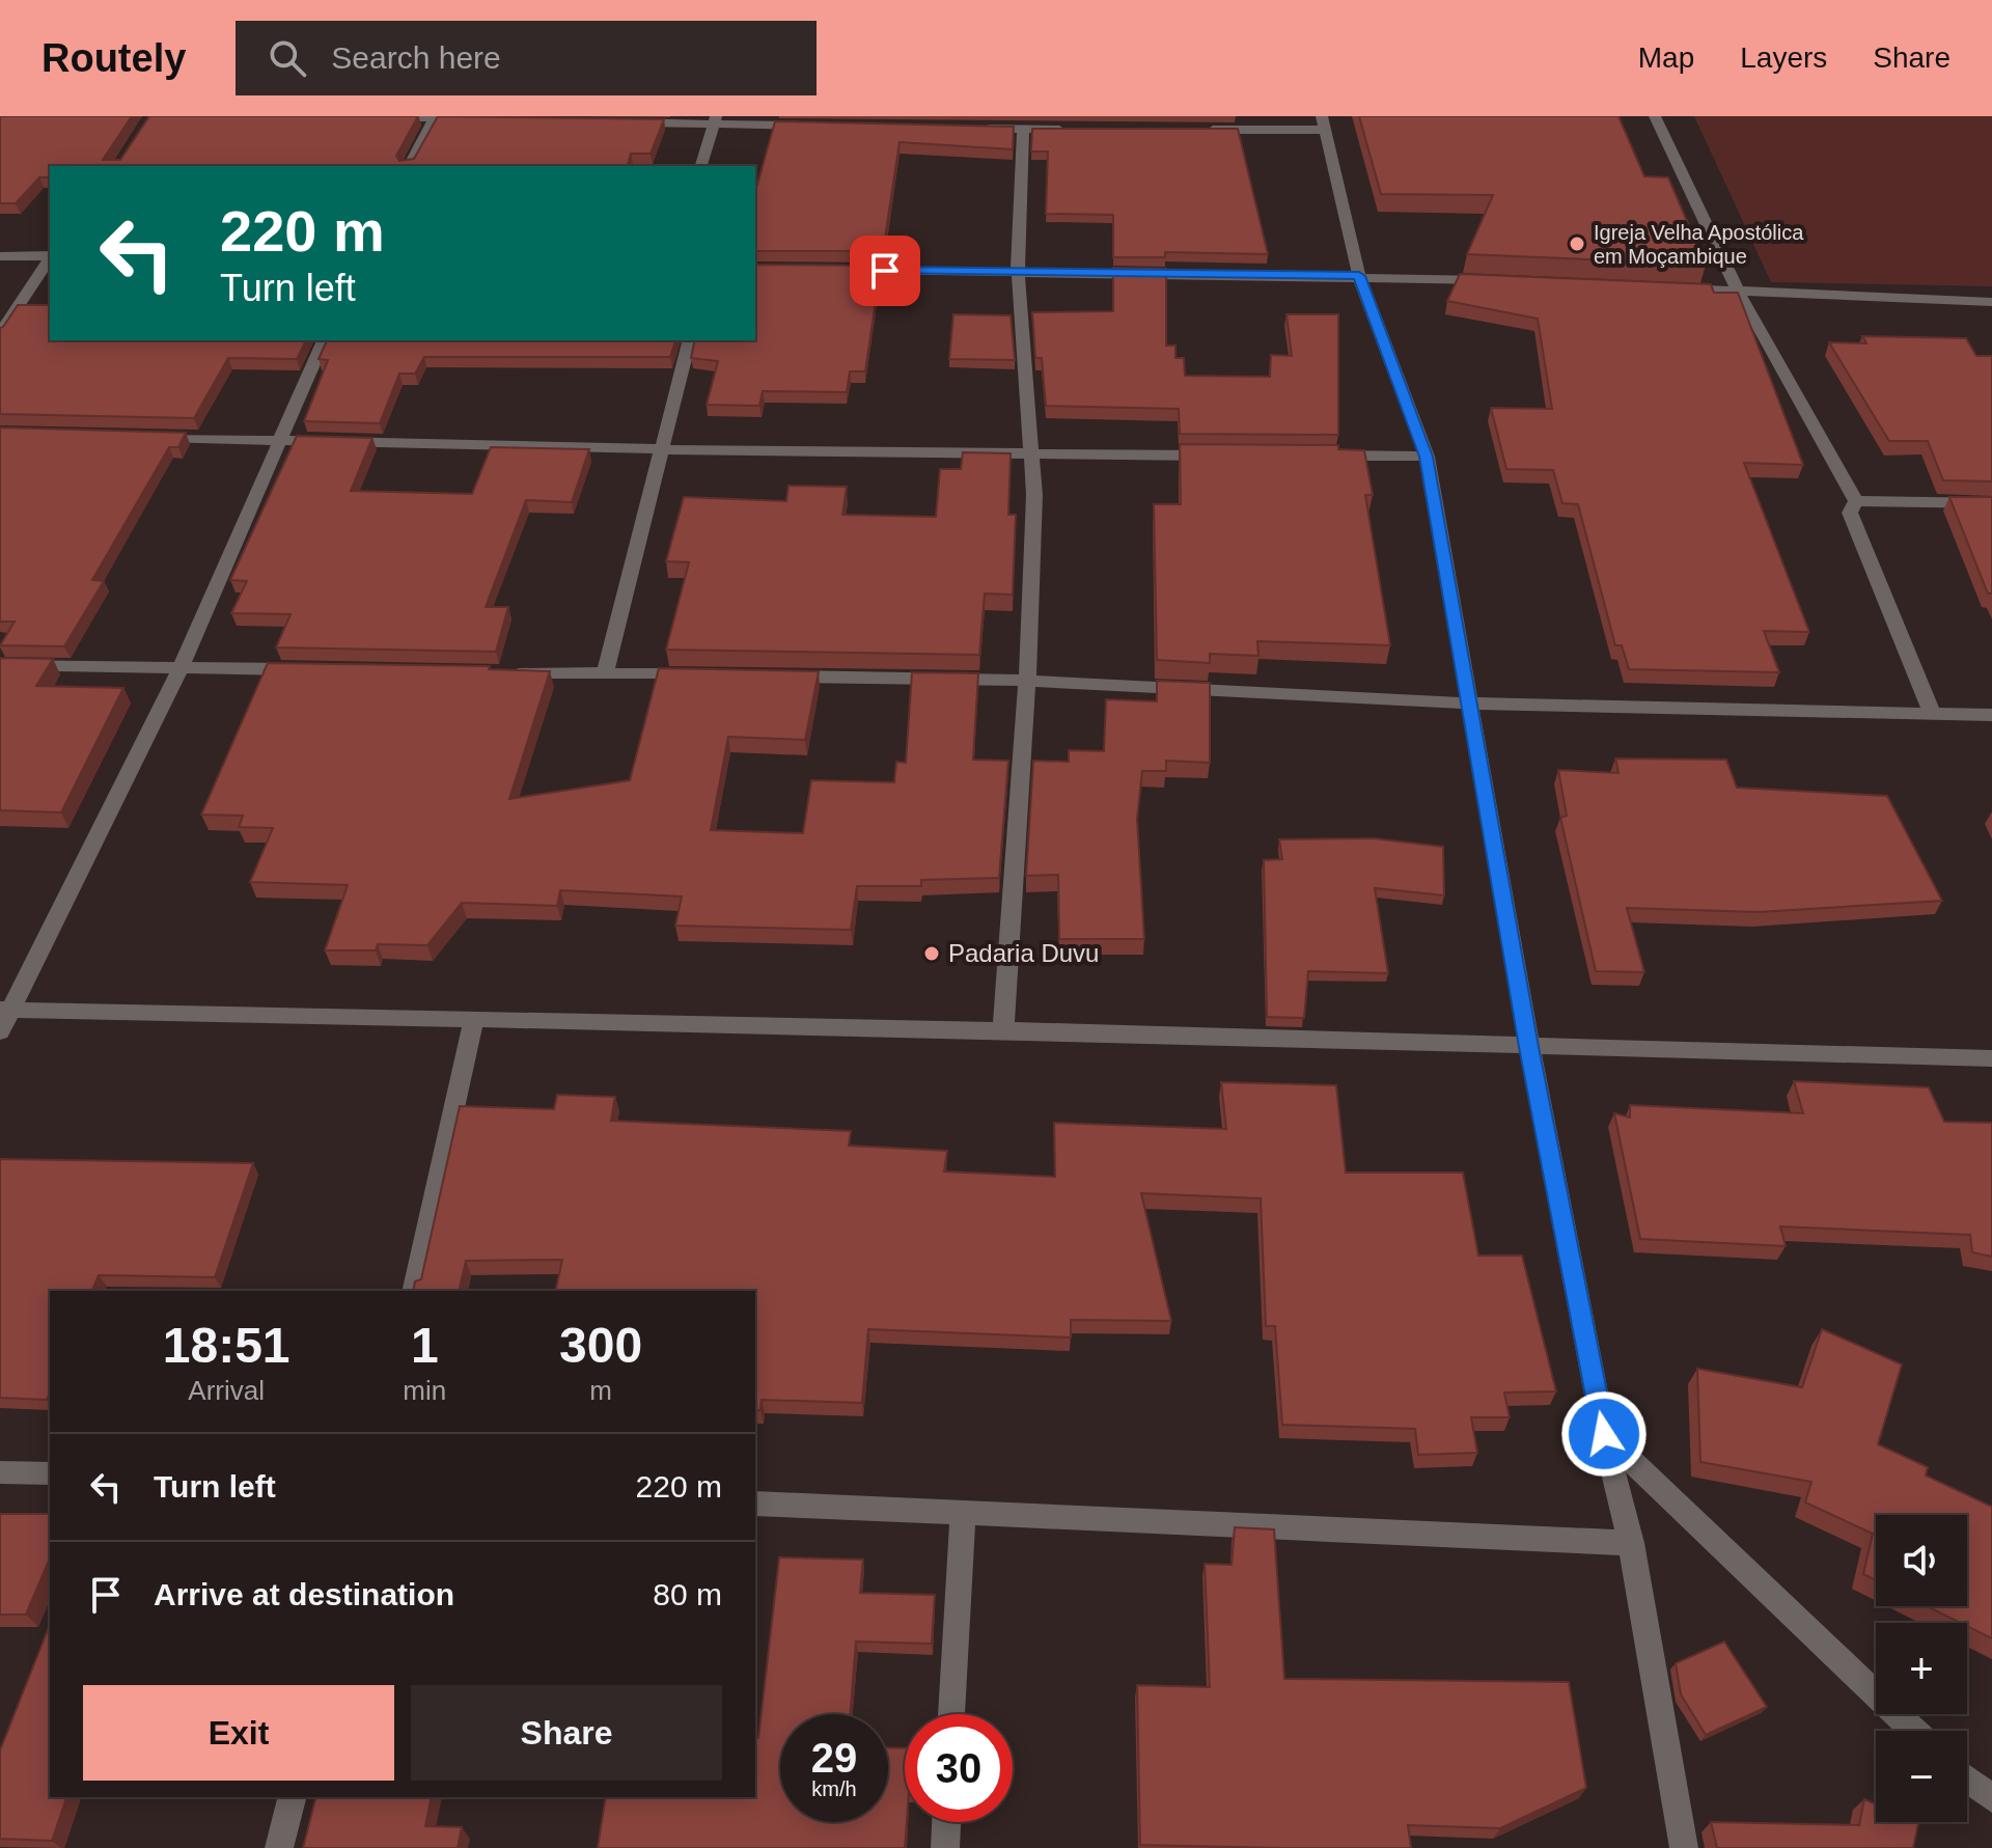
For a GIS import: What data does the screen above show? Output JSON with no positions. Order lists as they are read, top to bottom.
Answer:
{
  "places": ["Igreja Velha Apostólica em Moçambique", "Padaria Duvu"],
  "page": {
    "header": "Routely",
    "search": "Search here",
    "nav": ["Map", "Layers", "Share"],
    "turn": ["220 m", "Turn left"],
    "eta": [
      "18:51",
      "Arrival",
      "1",
      "min",
      "300",
      "m"
    ],
    "list": [
      {
        "name": "Turn left",
        "value": "220 m"
      },
      {
        "name": "Arrive at destination",
        "value": "80 m"
      }
    ],
    "map_buttons": ["+", "−"],
    "buttons": ["Exit", "Share"],
    "speed": "29 km/h",
    "limit": "30"
  }
}
